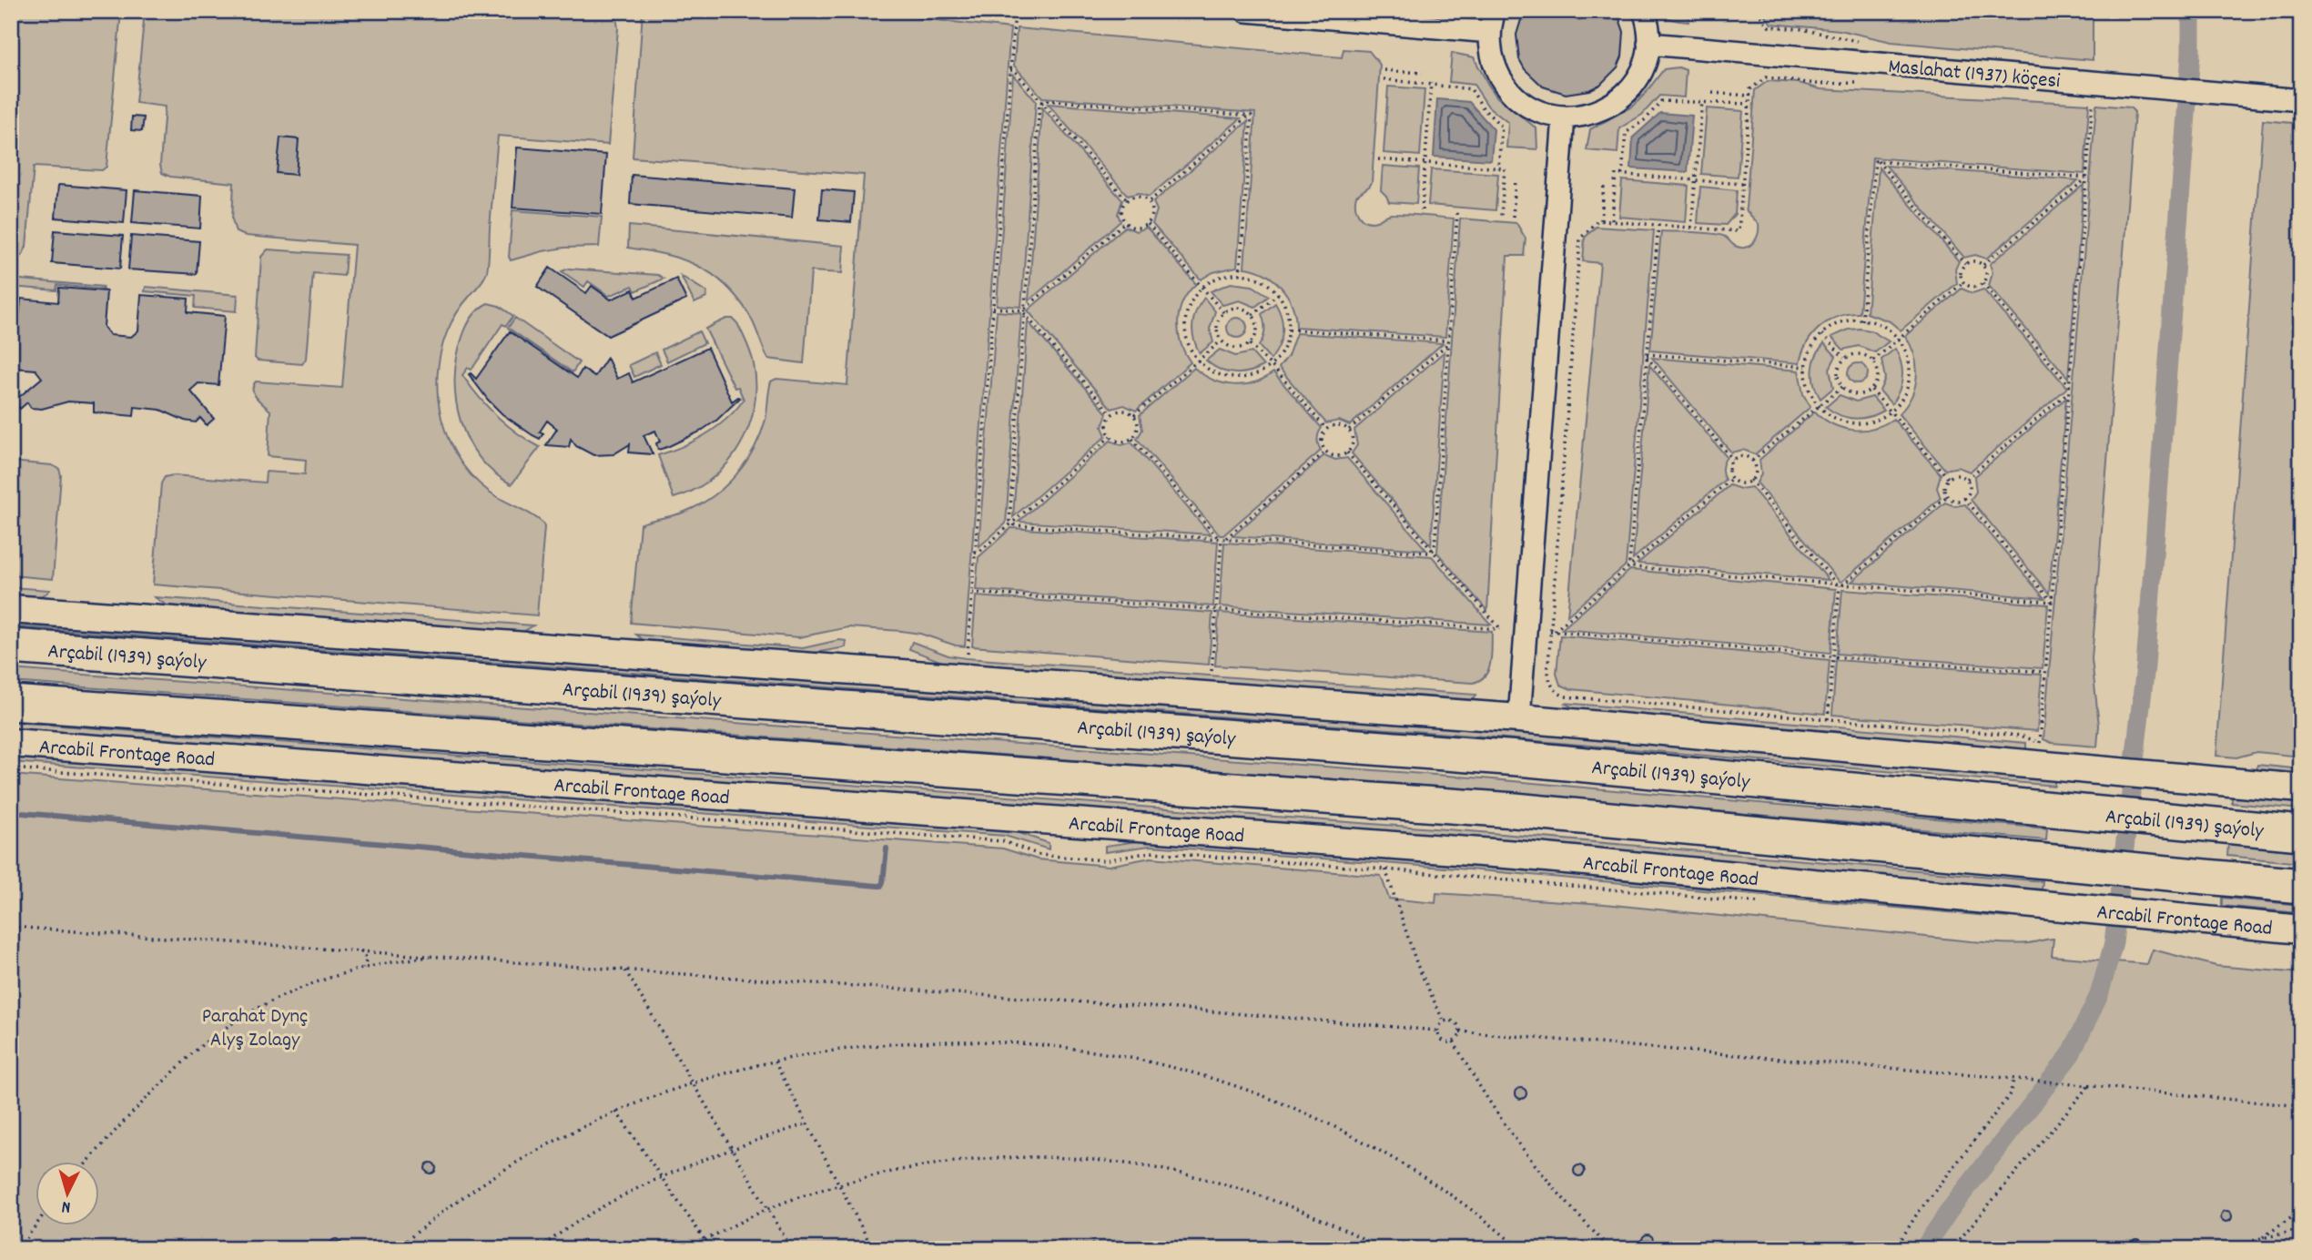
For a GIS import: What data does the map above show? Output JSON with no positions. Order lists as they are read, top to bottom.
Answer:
{
  "streets": {
    "main road": ["Arçabil (1939) şaýoly"],
    "street": ["Maslahat (1937) köçesi", "Arcabil Frontage Road"]
  },
  "parks": ["Parahat Dynç Alyş Zolagy"],
  "north": "bottom"
}
